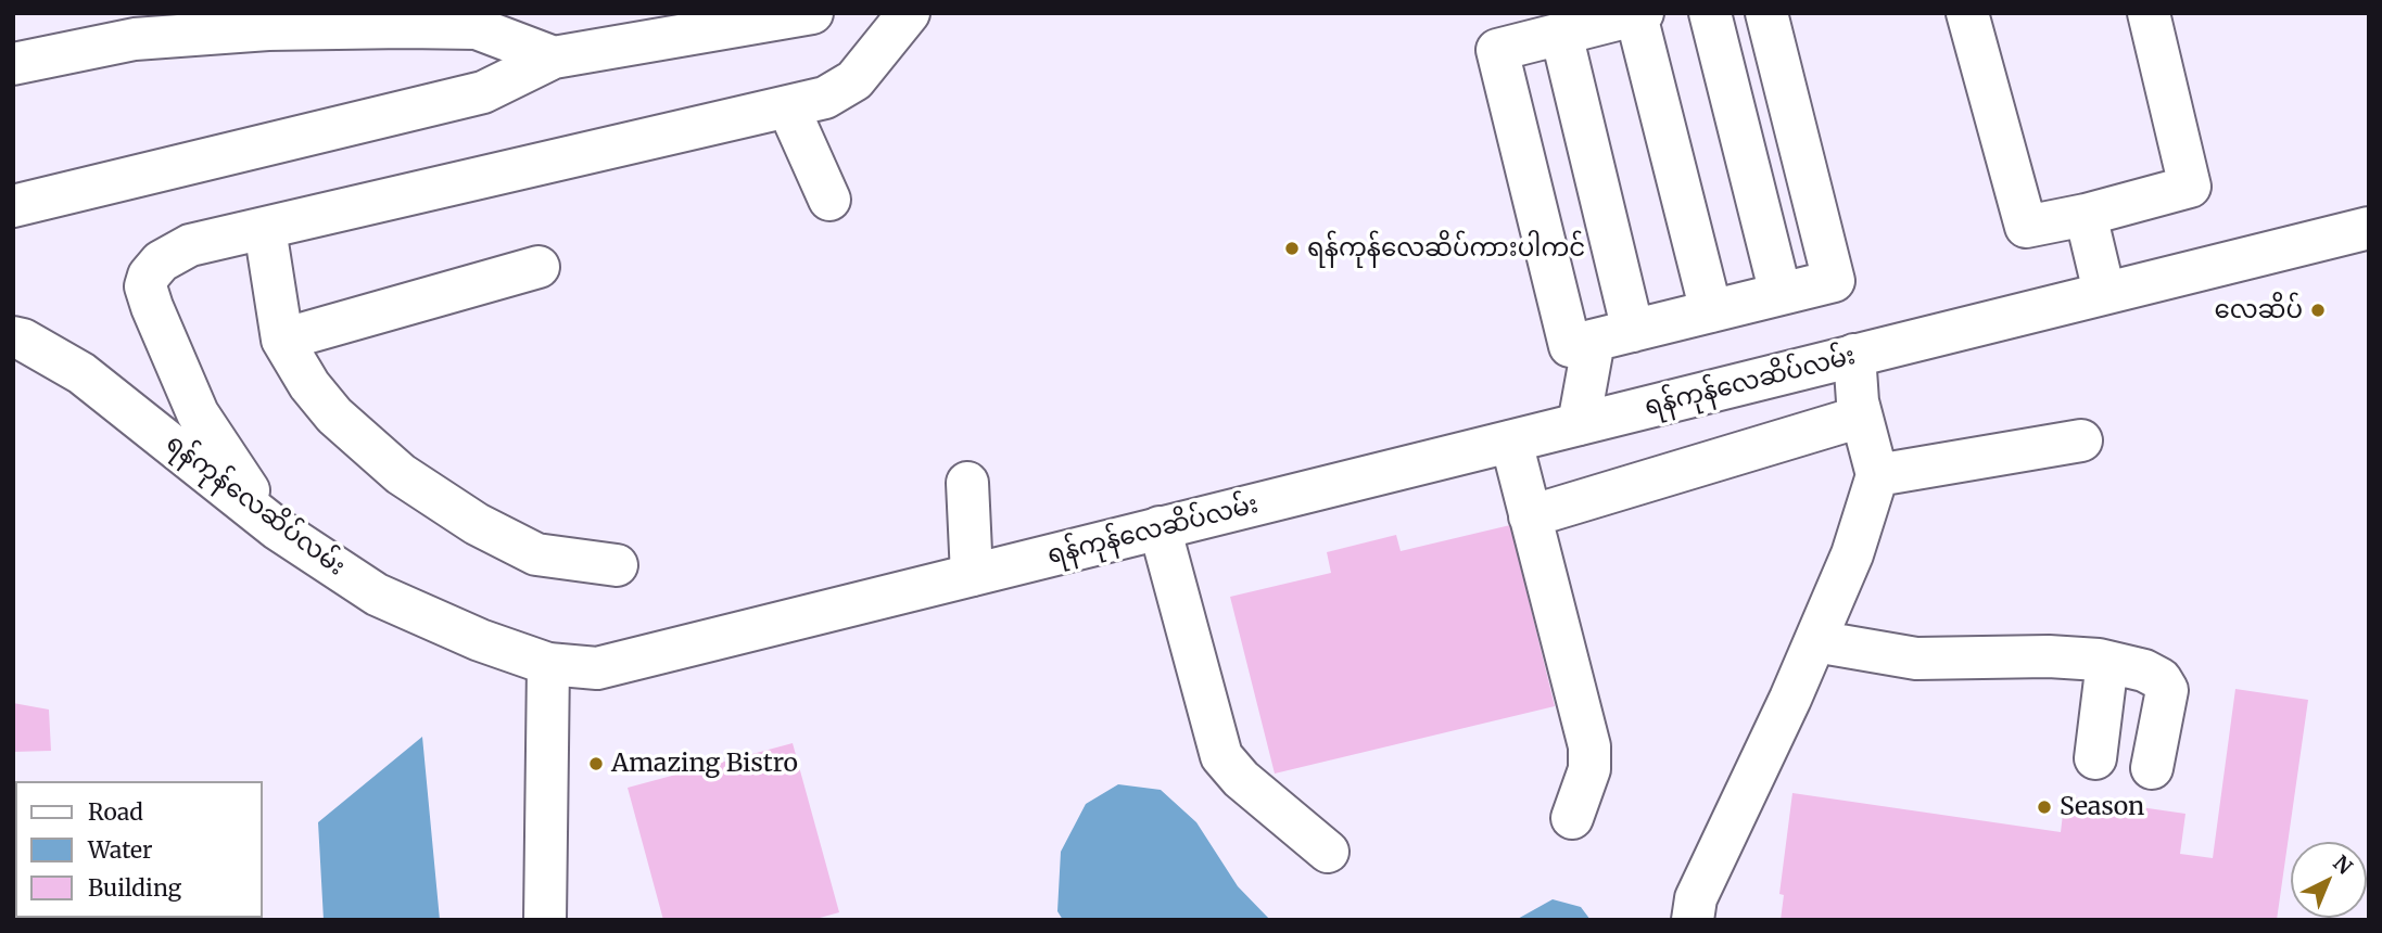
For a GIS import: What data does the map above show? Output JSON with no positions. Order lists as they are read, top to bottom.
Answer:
{
  "streets": {
    "main road": ["ရန်ကုန်လေဆိပ်လမ်း"]
  },
  "places": [
    "ရန်ကုန်လေဆိပ်ကားပါကင်",
    "လေဆိပ်",
    "Amazing Bistro",
    "Season"
  ],
  "legend": ["Road", "Water", "Building"],
  "north": "top right"
}
